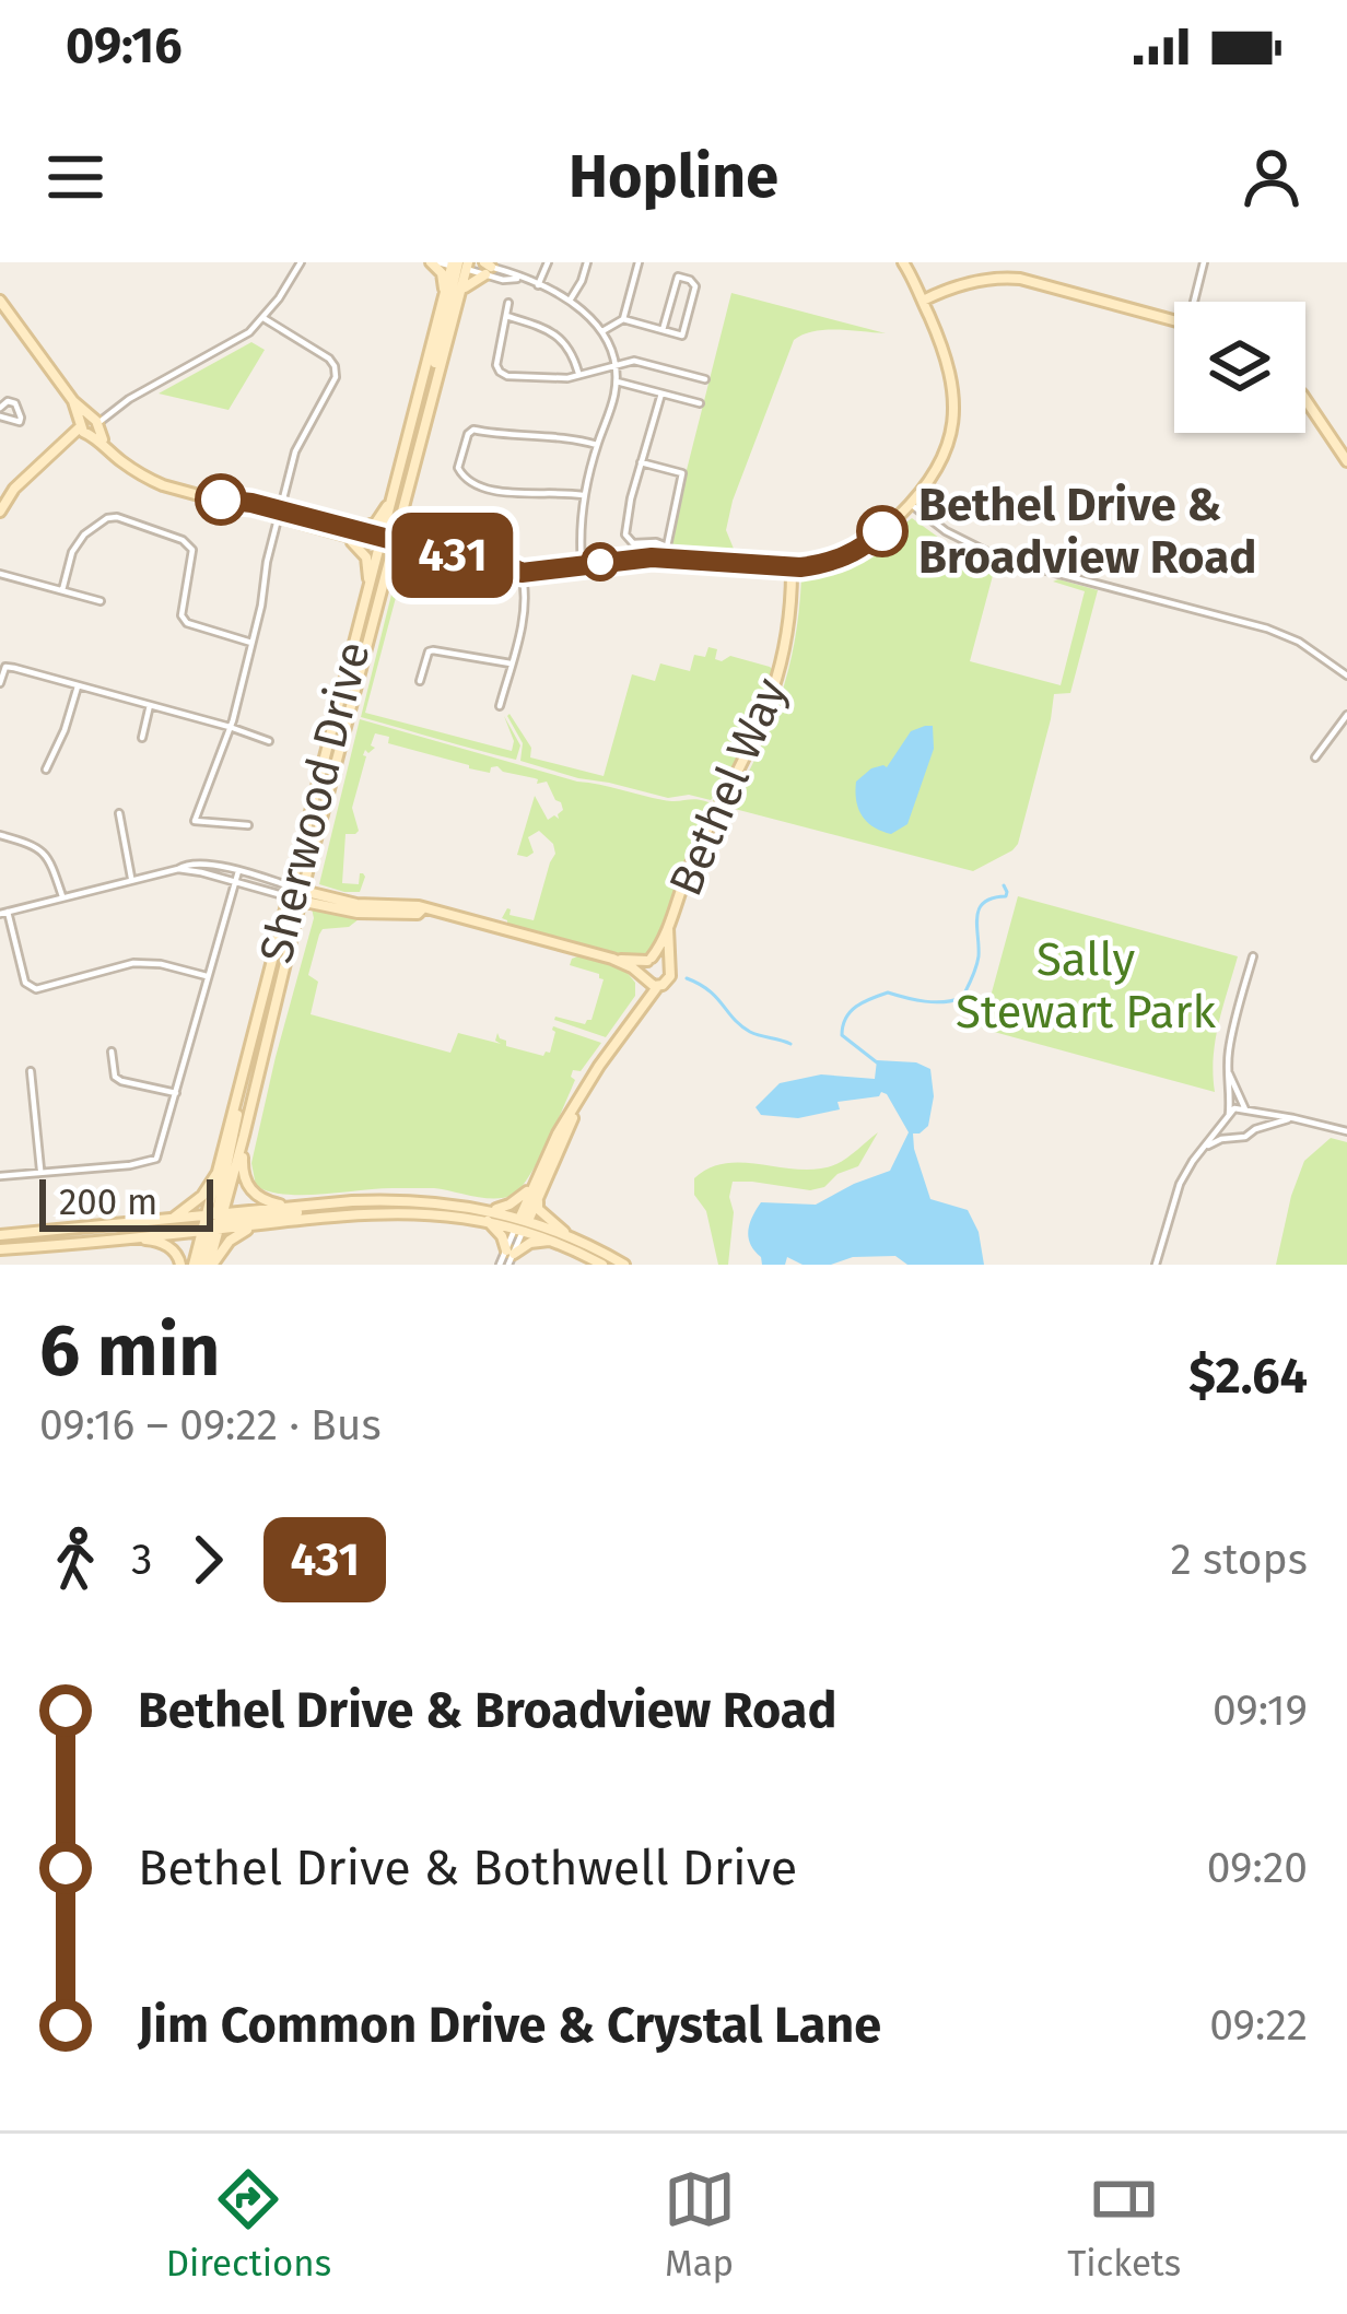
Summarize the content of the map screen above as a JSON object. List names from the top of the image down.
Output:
{
  "streets": {
    "main road": ["Bethel Way", "Sherwood Drive"]
  },
  "parks": ["Sally Stewart Park"],
  "places": ["Bethel Drive & Broadview Road"],
  "lines": ["bus line 431"],
  "scale_bar": "200 m",
  "page": {
    "status": "09:16",
    "header": "Hopline",
    "on_map": "431",
    "scale": "200 m",
    "heading": ["6 min", "09:16 – 09:22 · Bus", "$2.64"],
    "legs": ["3", "431", "2 stops"],
    "list": [
      {
        "name": "Bethel Drive & Broadview Road",
        "value": "09:19"
      },
      {
        "name": "Bethel Drive & Bothwell Drive",
        "value": "09:20"
      },
      {
        "name": "Jim Common Drive & Crystal Lane",
        "value": "09:22"
      }
    ],
    "tabs": ["Directions", "Map", "Tickets"]
  }
}
